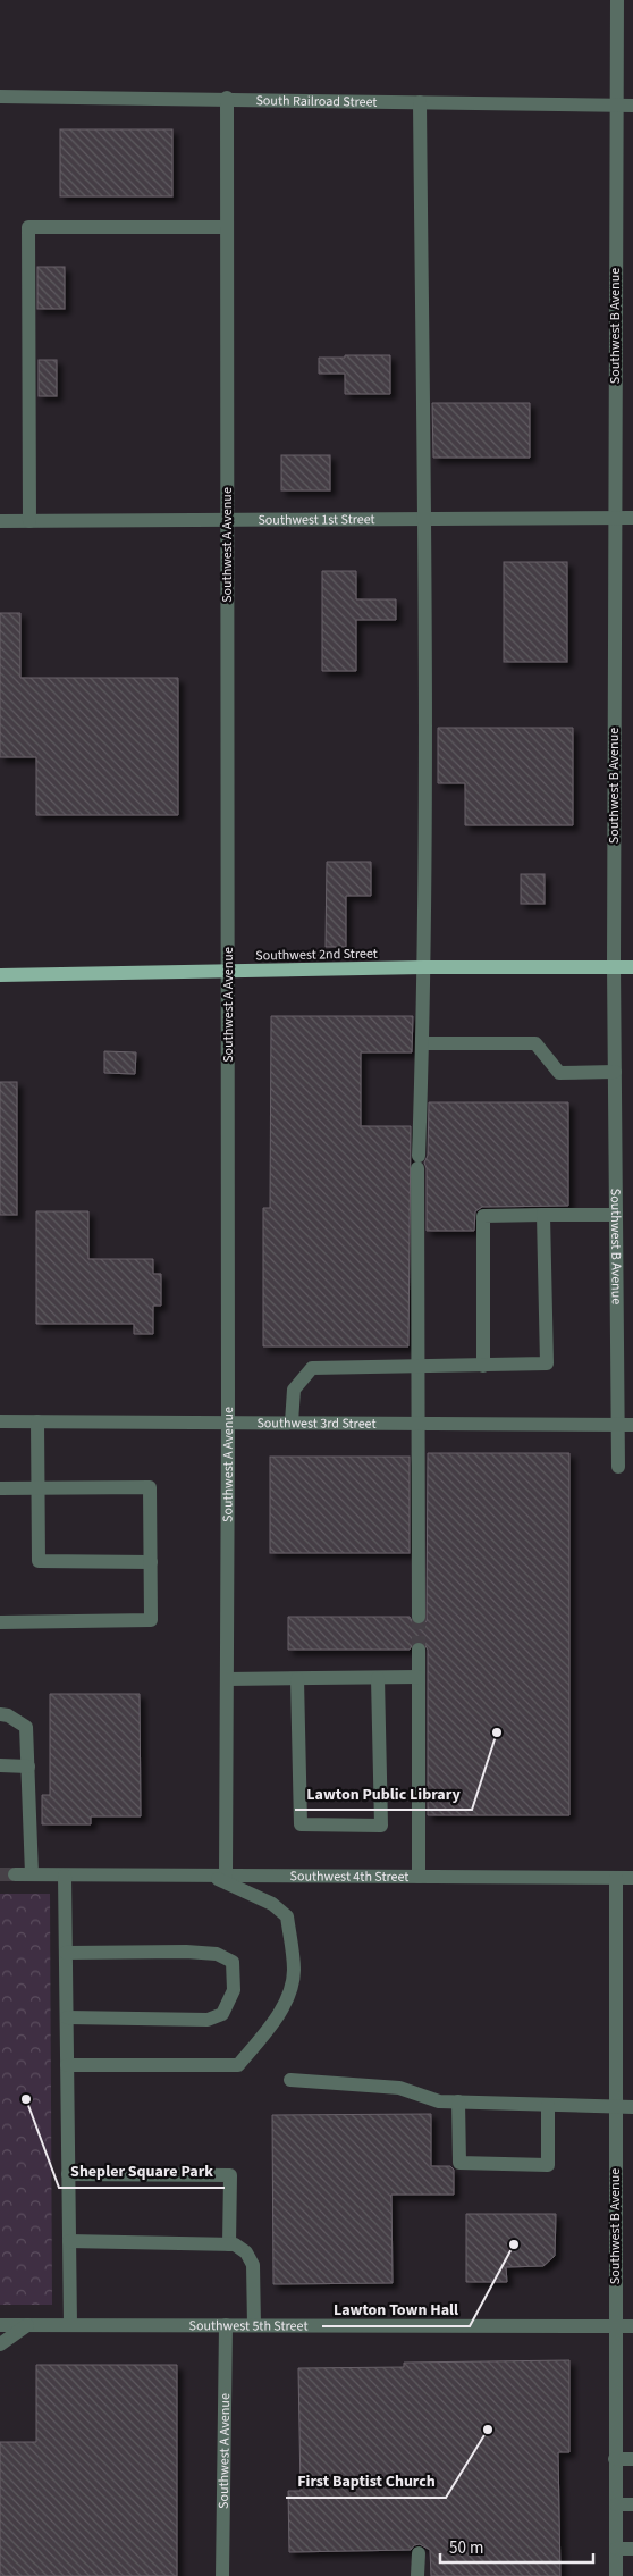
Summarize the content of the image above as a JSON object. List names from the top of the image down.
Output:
{
  "streets": {
    "main road": ["Southwest 2nd Street"],
    "street": [
      "South Railroad Street",
      "Southwest B Avenue",
      "Southwest 1st Street",
      "Southwest A Avenue",
      "Southwest 3rd Street",
      "Southwest 4th Street",
      "Southwest 5th Street"
    ]
  },
  "crossings": [
    ["South Railroad Street", "Southwest B Avenue"],
    ["South Railroad Street", "Southwest A Avenue"],
    ["Southwest B Avenue", "Southwest 1st Street"],
    ["Southwest B Avenue", "Southwest 2nd Street"],
    ["Southwest B Avenue", "Southwest 3rd Street"],
    ["Southwest B Avenue", "Southwest 4th Street"],
    ["Southwest B Avenue", "Southwest 5th Street"],
    ["Southwest 1st Street", "Southwest A Avenue"],
    ["Southwest A Avenue", "Southwest 2nd Street"],
    ["Southwest A Avenue", "Southwest 3rd Street"],
    ["Southwest A Avenue", "Southwest 4th Street"],
    ["Southwest A Avenue", "Southwest 5th Street"]
  ],
  "places": [
    "Lawton Public Library",
    "Shepler Square Park",
    "Lawton Town Hall",
    "First Baptist Church"
  ],
  "scale_bar": "50 m"
}
